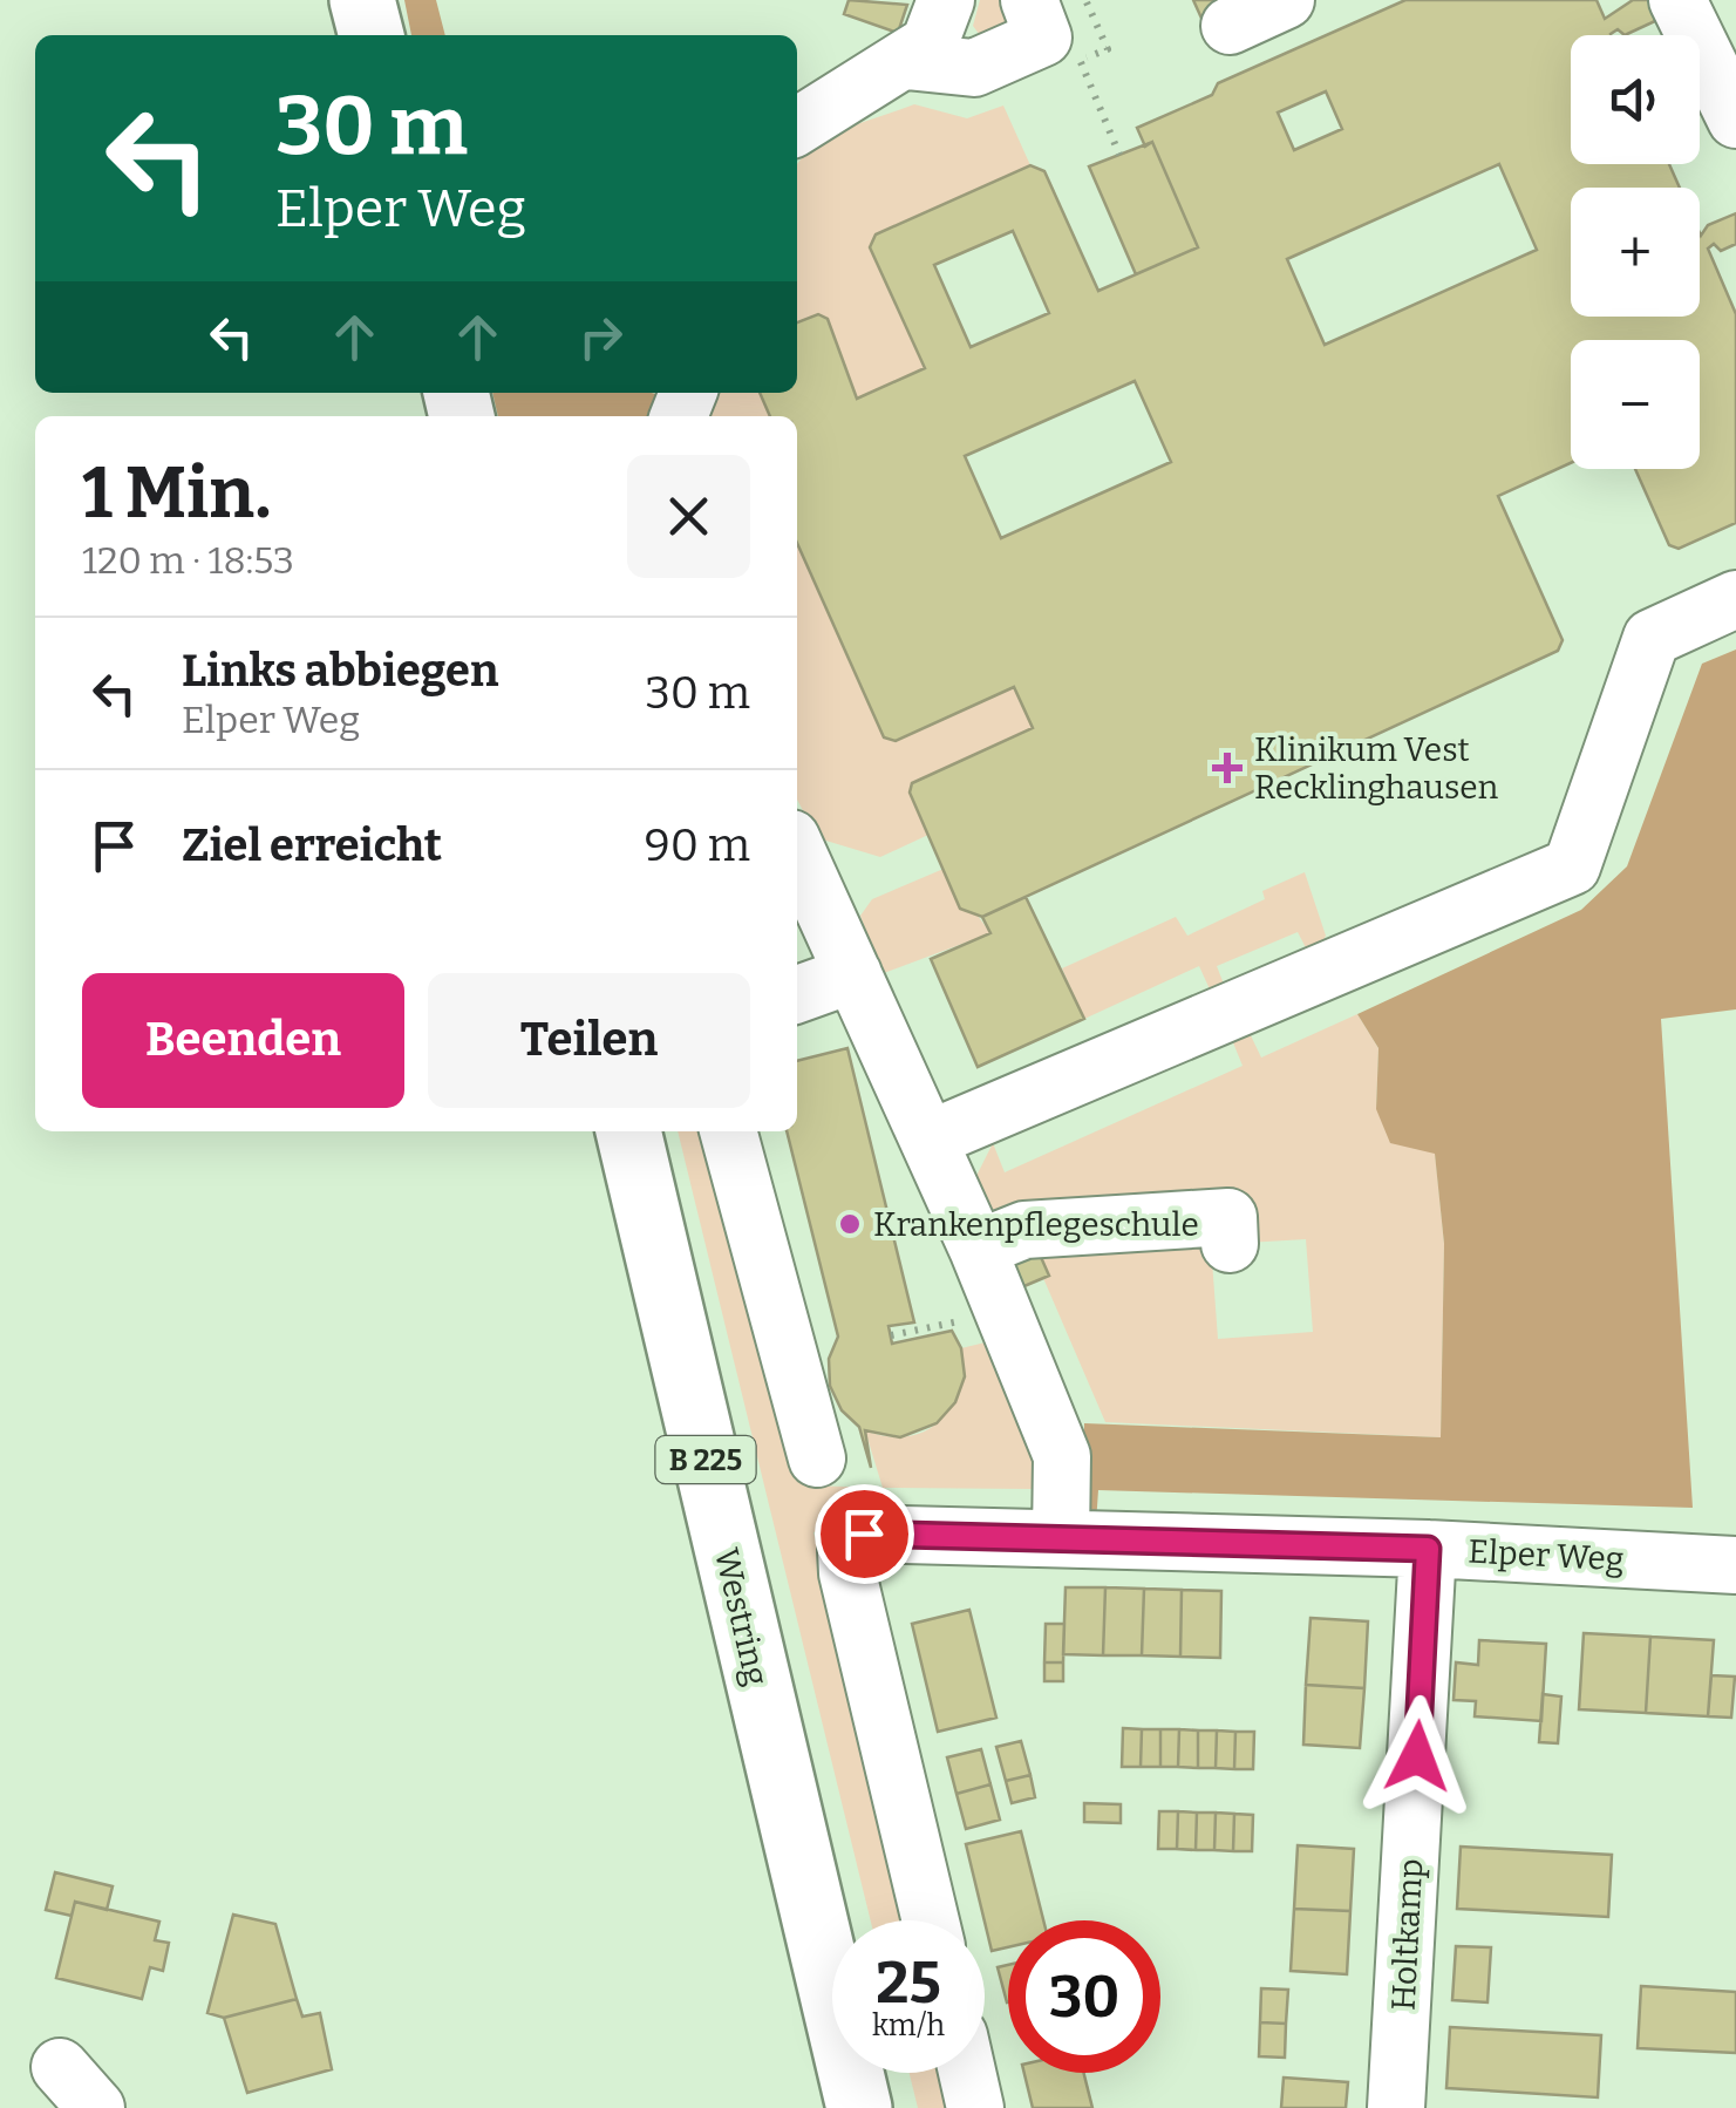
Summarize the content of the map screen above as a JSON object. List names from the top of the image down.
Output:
{
  "streets": {
    "main road": ["B 225", "Westring"],
    "street": ["Elper Weg", "Holtkamp"]
  },
  "crossings": [
    ["Elper Weg", "Holtkamp"]
  ],
  "places": {
    "health": ["Klinikum Vest Recklinghausen"],
    "other": ["Krankenpflegeschule"]
  },
  "page": {
    "map_buttons": ["+", "−"],
    "turn": ["30 m", "Elper Weg"],
    "heading": ["1 Min.", "120 m · 18:53"],
    "list": [
      {
        "name": "Links abbiegen",
        "note": "Elper Weg",
        "value": "30 m"
      },
      {
        "name": "Ziel erreicht",
        "value": "90 m"
      }
    ],
    "buttons": ["Beenden", "Teilen"],
    "speed": "25 km/h",
    "limit": "30"
  }
}
